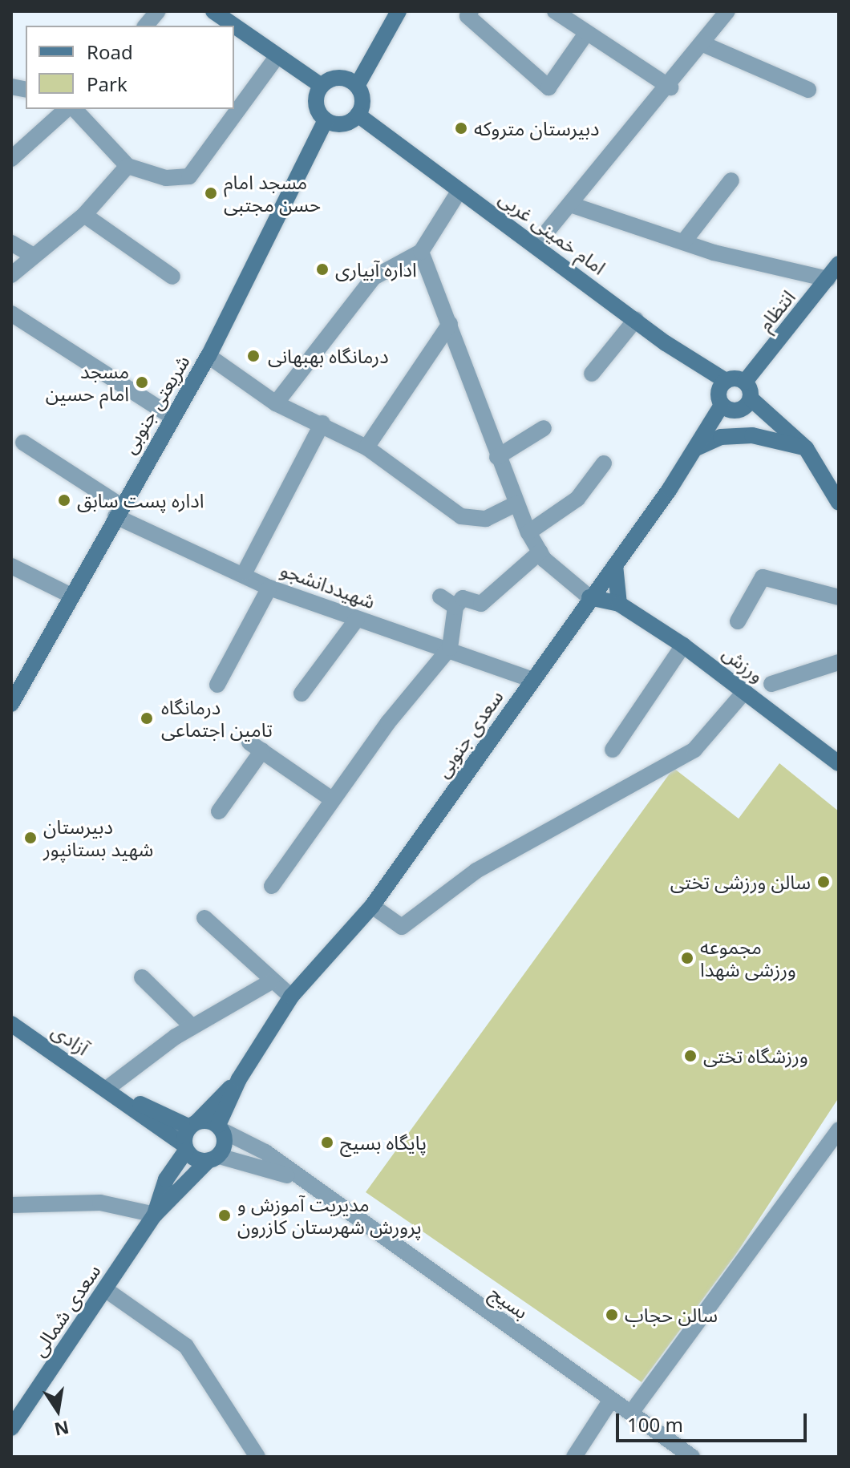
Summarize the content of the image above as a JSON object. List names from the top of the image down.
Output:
{
  "streets": {
    "main road": [
      "امام خمینی غربی",
      "انتظام",
      "شریعتی جنوبی",
      "ورزش",
      "سعدی جنوبی",
      "آزادی",
      "سعدی شمالی"
    ],
    "street": ["شهیددانشجو", "بسیج"]
  },
  "crossings": [
    ["امام خمینی غربی", "انتظام"],
    ["امام خمینی غربی", "شریعتی جنوبی"],
    ["امام خمینی غربی", "سعدی جنوبی"],
    ["انتظام", "سعدی جنوبی"],
    ["شریعتی جنوبی", "شهیددانشجو"],
    ["شهیددانشجو", "سعدی جنوبی"],
    ["ورزش", "سعدی جنوبی"],
    ["سعدی جنوبی", "آزادی"],
    ["سعدی جنوبی", "بسیج"],
    ["آزادی", "بسیج"]
  ],
  "places": [
    "دبیرستان متروکه",
    "مسجد امام حسن مجتبی",
    "اداره آبیاری",
    "درمانگاه بهبهانی",
    "مسجد امام حسین",
    "اداره پست سابق",
    "درمانگاه تامین اجتماعی",
    "دبیرستان شهید بستانپور",
    "سالن ورزشی تختی",
    "مجموعه ورزشی شهدا",
    "ورزشگاه تختی",
    "پایگاه بسیج",
    "مدیریت آموزش و پرورش شهرستان کازرون",
    "سالن حجاب"
  ],
  "legend": ["Road", "Park"],
  "scale_bar": "100 m",
  "north": "bottom"
}
